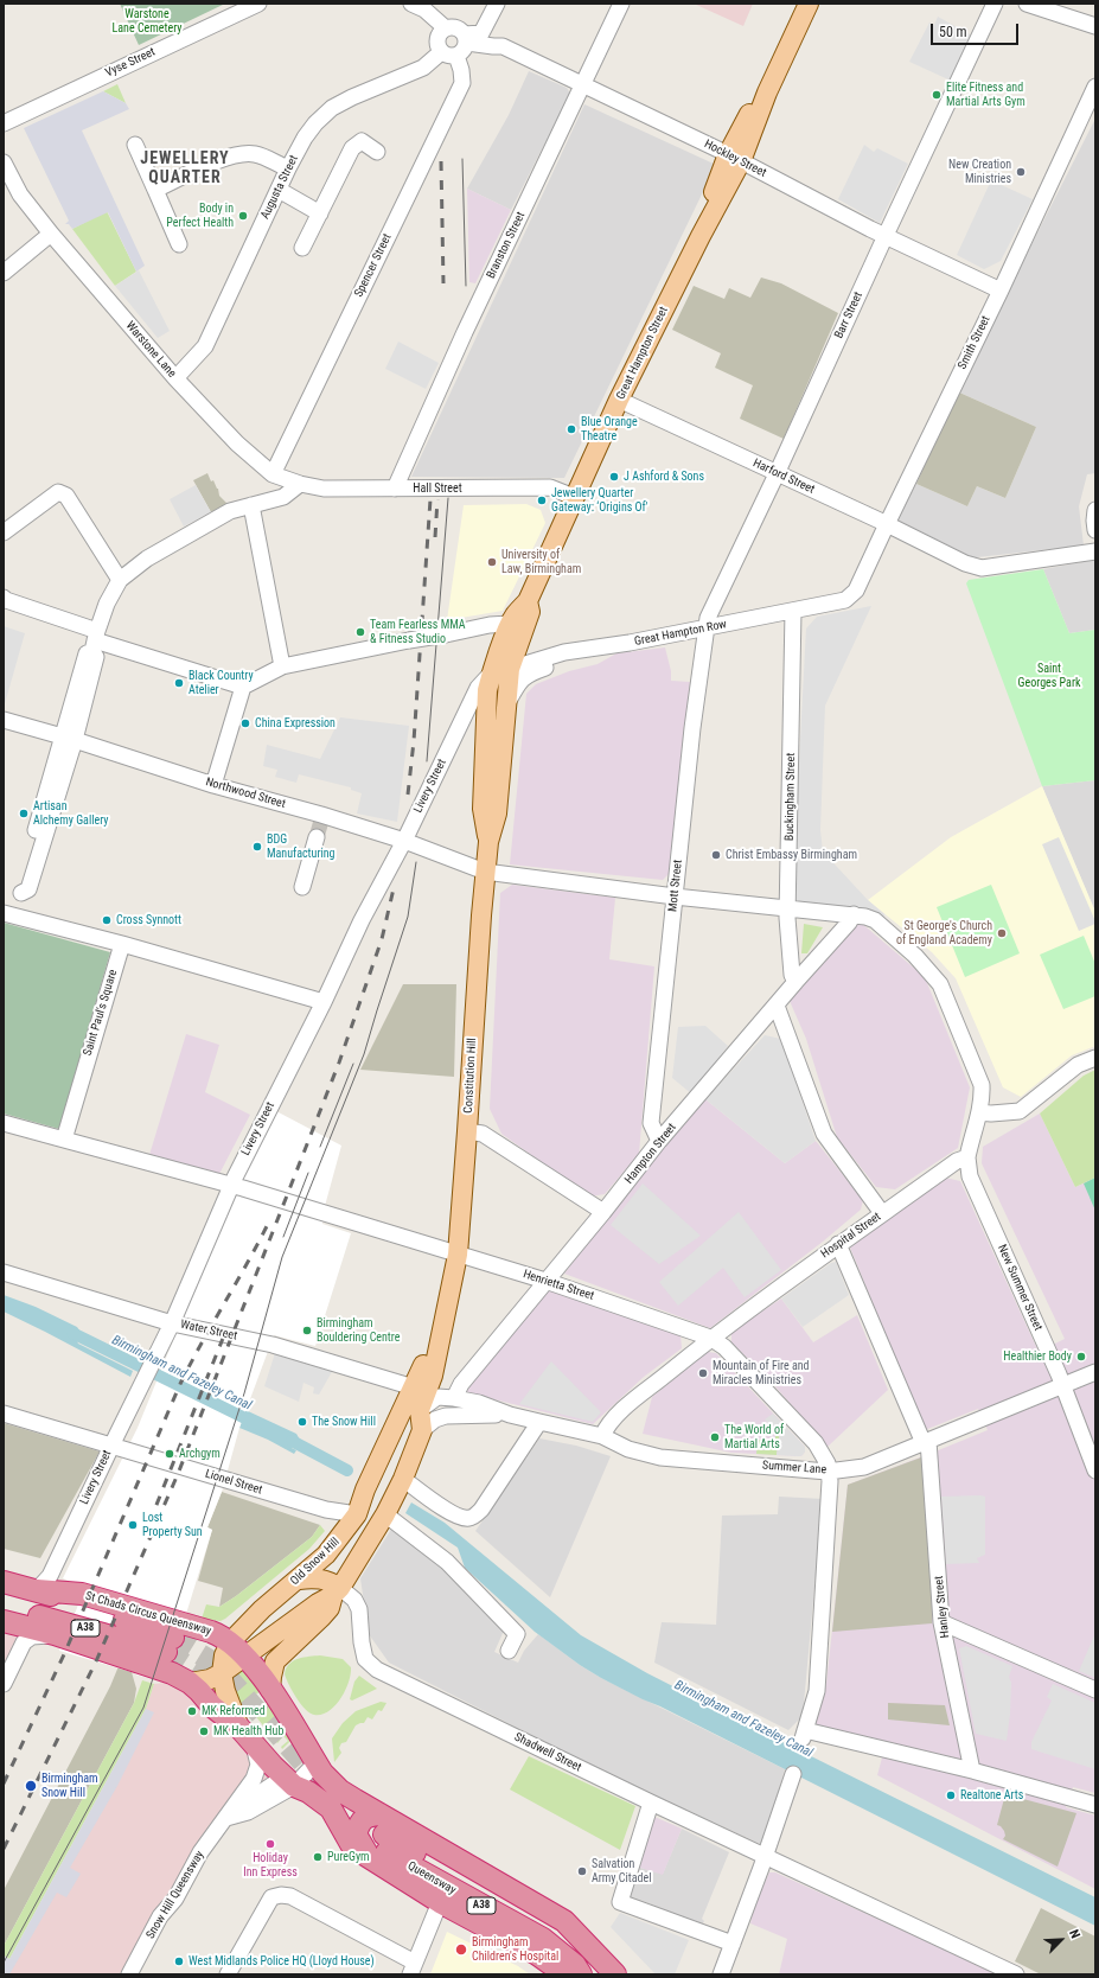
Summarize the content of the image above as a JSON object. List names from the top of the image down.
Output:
{
  "streets": {
    "highway": ["St Chads Circus Queensway", "A38", "Queensway"],
    "main road": ["Great Hampton Street", "Constitution Hill", "Old Snow Hill"],
    "street": [
      "Vyse Street",
      "Hockley Street",
      "Augusta Street",
      "Branston Street",
      "Spencer Street",
      "Barr Street",
      "Smith Street",
      "Warstone Lane",
      "Harford Street",
      "Hall Street",
      "Great Hampton Row",
      "Livery Street",
      "Northwood Street",
      "Buckingham Street",
      "Mott Street",
      "Saint Paul's Square",
      "Hampton Street",
      "Hospital Street",
      "Henrietta Street",
      "New Summer Street",
      "Water Street",
      "Summer Lane",
      "Lionel Street",
      "Hanley Street",
      "Shadwell Street",
      "Snow Hill Queensway"
    ]
  },
  "crossings": [
    ["Hockley Street", "Augusta Street"],
    ["Hockley Street", "Branston Street"],
    ["Hockley Street", "Spencer Street"],
    ["Hockley Street", "Barr Street"],
    ["Hockley Street", "Smith Street"],
    ["Hockley Street", "Great Hampton Street"],
    ["Augusta Street", "Spencer Street"],
    ["Augusta Street", "Warstone Lane"],
    ["Branston Street", "Hall Street"],
    ["Spencer Street", "Warstone Lane"],
    ["Barr Street", "Harford Street"],
    ["Barr Street", "Great Hampton Row"],
    ["Barr Street", "Mott Street"],
    ["Smith Street", "Harford Street"],
    ["Smith Street", "Great Hampton Row"],
    ["Warstone Lane", "Hall Street"],
    ["Great Hampton Street", "Harford Street"],
    ["Great Hampton Street", "Hall Street"],
    ["Great Hampton Street", "Great Hampton Row"],
    ["Great Hampton Street", "Livery Street"],
    ["Great Hampton Street", "Constitution Hill"],
    ["Great Hampton Row", "Buckingham Street"],
    ["Great Hampton Row", "Mott Street"],
    ["Great Hampton Row", "Constitution Hill"],
    ["Livery Street", "Northwood Street"],
    ["Livery Street", "Constitution Hill"],
    ["Livery Street", "Henrietta Street"],
    ["Livery Street", "Water Street"],
    ["Livery Street", "Lionel Street"],
    ["Livery Street", "St Chads Circus Queensway"],
    ["Livery Street", "A38"],
    ["Northwood Street", "Buckingham Street"],
    ["Northwood Street", "Mott Street"],
    ["Northwood Street", "Constitution Hill"],
    ["Northwood Street", "Hampton Street"],
    ["Buckingham Street", "Hampton Street"],
    ["Mott Street", "Hampton Street"],
    ["Saint Paul's Square", "Henrietta Street"],
    ["Constitution Hill", "Henrietta Street"],
    ["Constitution Hill", "Water Street"],
    ["Constitution Hill", "Summer Lane"],
    ["Constitution Hill", "Old Snow Hill"],
    ["Hampton Street", "Henrietta Street"],
    ["Hampton Street", "Summer Lane"],
    ["Hospital Street", "Henrietta Street"],
    ["Hospital Street", "New Summer Street"],
    ["Hospital Street", "Summer Lane"],
    ["Hospital Street", "Hanley Street"],
    ["Henrietta Street", "Summer Lane"],
    ["Henrietta Street", "Hanley Street"],
    ["New Summer Street", "Summer Lane"],
    ["Water Street", "Old Snow Hill"],
    ["Summer Lane", "Hanley Street"],
    ["Lionel Street", "Old Snow Hill"],
    ["Old Snow Hill", "St Chads Circus Queensway"],
    ["St Chads Circus Queensway", "A38"],
    ["St Chads Circus Queensway", "Queensway"]
  ],
  "districts": ["JEWELLERY QUARTER"],
  "water": ["Birmingham and Fazeley Canal"],
  "parks": ["Warstone Lane Cemetery", "Saint Georges Park"],
  "places": [
    "Elite Fitness and Martial Arts Gym",
    "New Creation Ministries",
    "Body in Perfect Health",
    "Blue Orange Theatre",
    "J Ashford & Sons",
    "Jewellery Quarter Gateway: ‘Origins Of'",
    "University of Law, Birmingham",
    "Team Fearless MMA & Fitness Studio",
    "Black Country Atelier",
    "China Expression",
    "Artisan Alchemy Gallery",
    "BDG Manufacturing",
    "Christ Embassy Birmingham",
    "Cross Synnott",
    "St George's Church of England Academy",
    "Birmingham Bouldering Centre",
    "Healthier Body",
    "Mountain of Fire and Miracles Ministries",
    "The Snow Hill",
    "The World of Martial Arts",
    "Archgym",
    "Lost Property Sun",
    "MK Reformed",
    "MK Health Hub",
    "Birmingham Snow Hill",
    "Realtone Arts",
    "Holiday Inn Express",
    "PureGym",
    "Salvation Army Citadel",
    "Birmingham Children's Hospital",
    "West Midlands Police HQ (Lloyd House)"
  ],
  "scale_bar": "50 m",
  "north": "top right"
}
